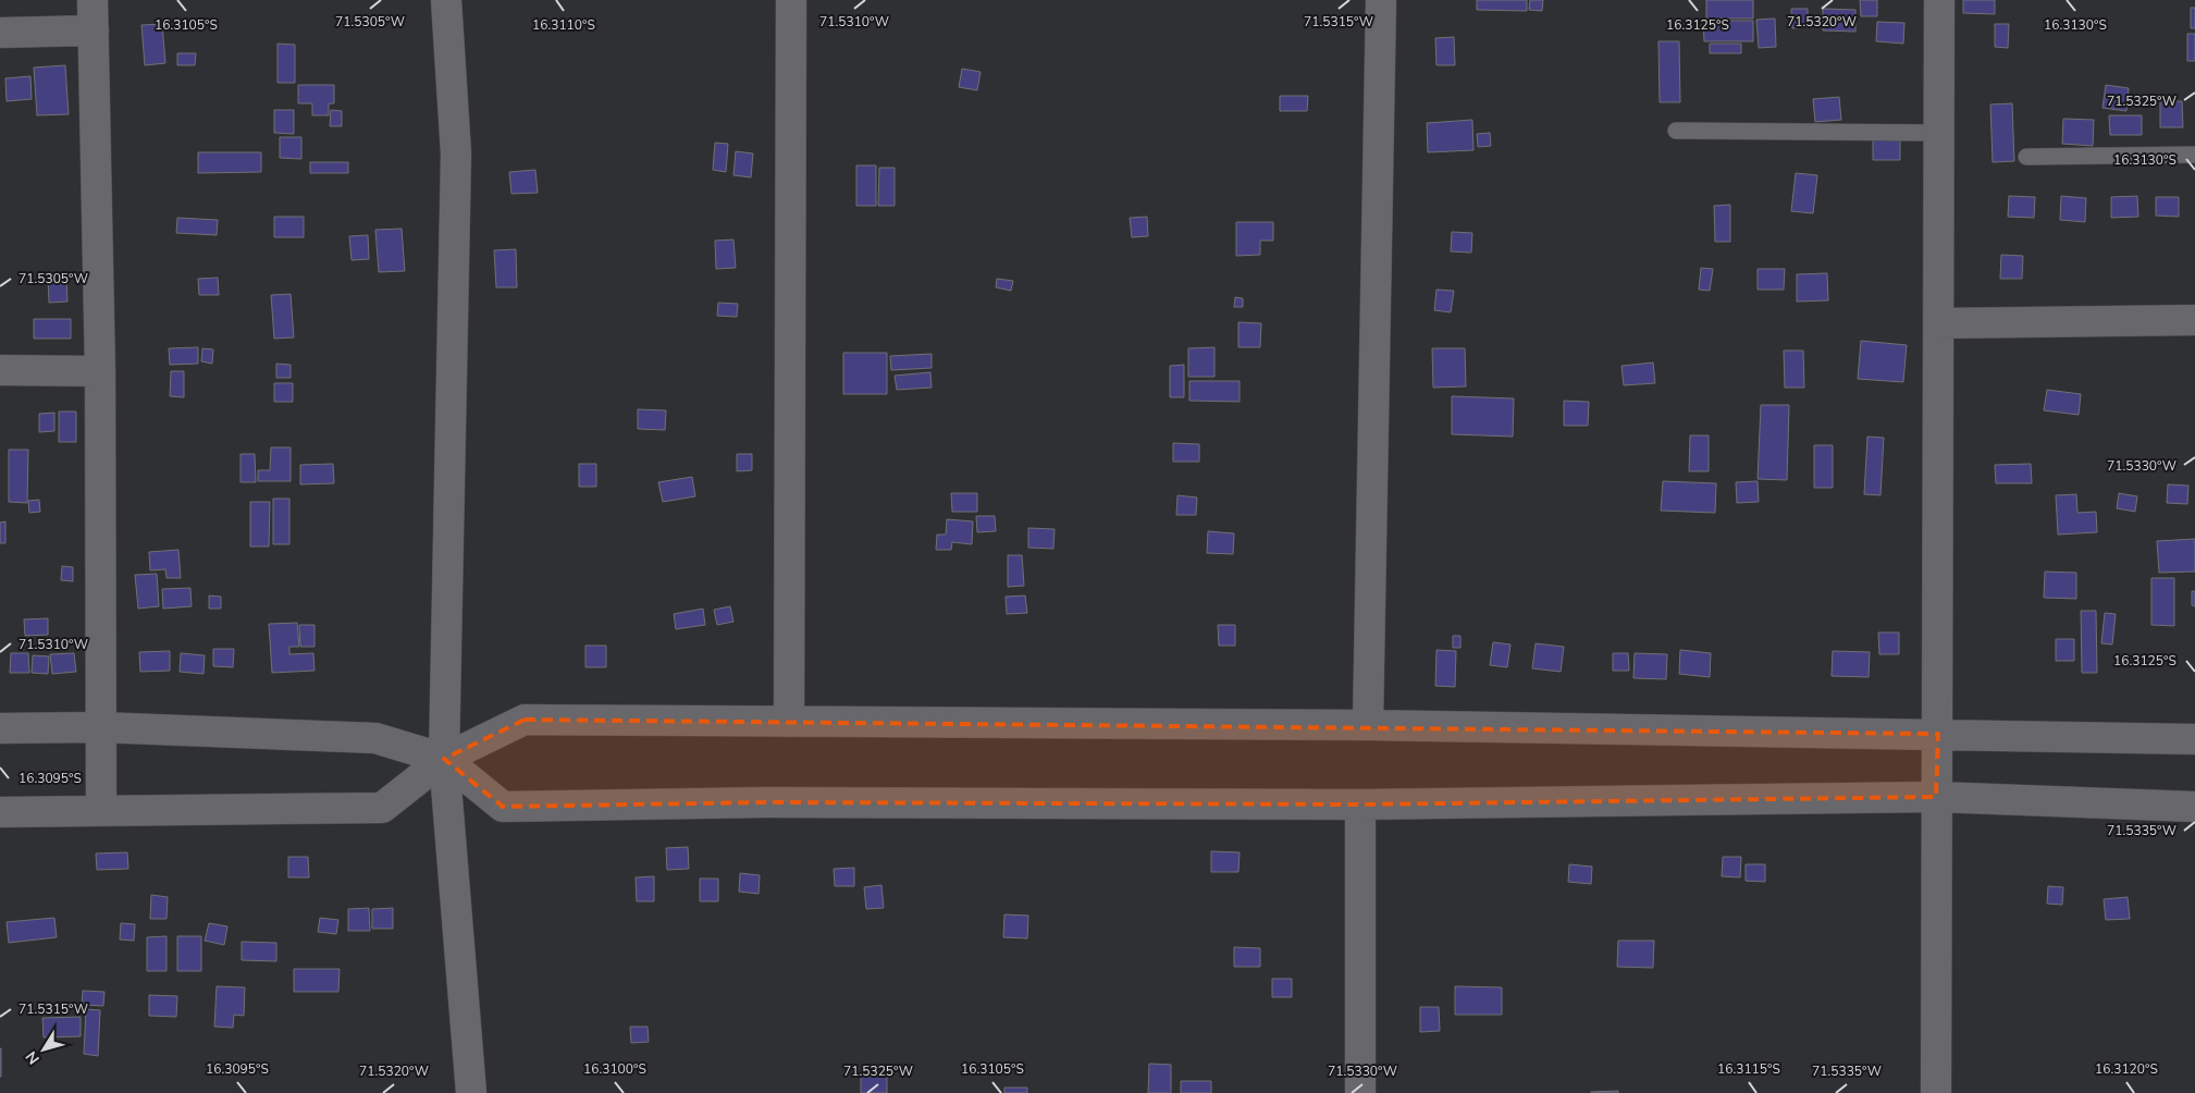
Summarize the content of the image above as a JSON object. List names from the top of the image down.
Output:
{
  "north": "bottom left",
  "coordinates": [
    "71.5305°W",
    "71.5310°W",
    "71.5315°W",
    "71.5320°W",
    "16.3105°S",
    "16.3110°S",
    "16.3125°S",
    "16.3130°S",
    "71.5325°W",
    "71.5330°W",
    "16.3095°S",
    "71.5335°W",
    "16.3100°S",
    "16.3115°S",
    "16.3120°S"
  ]
}
